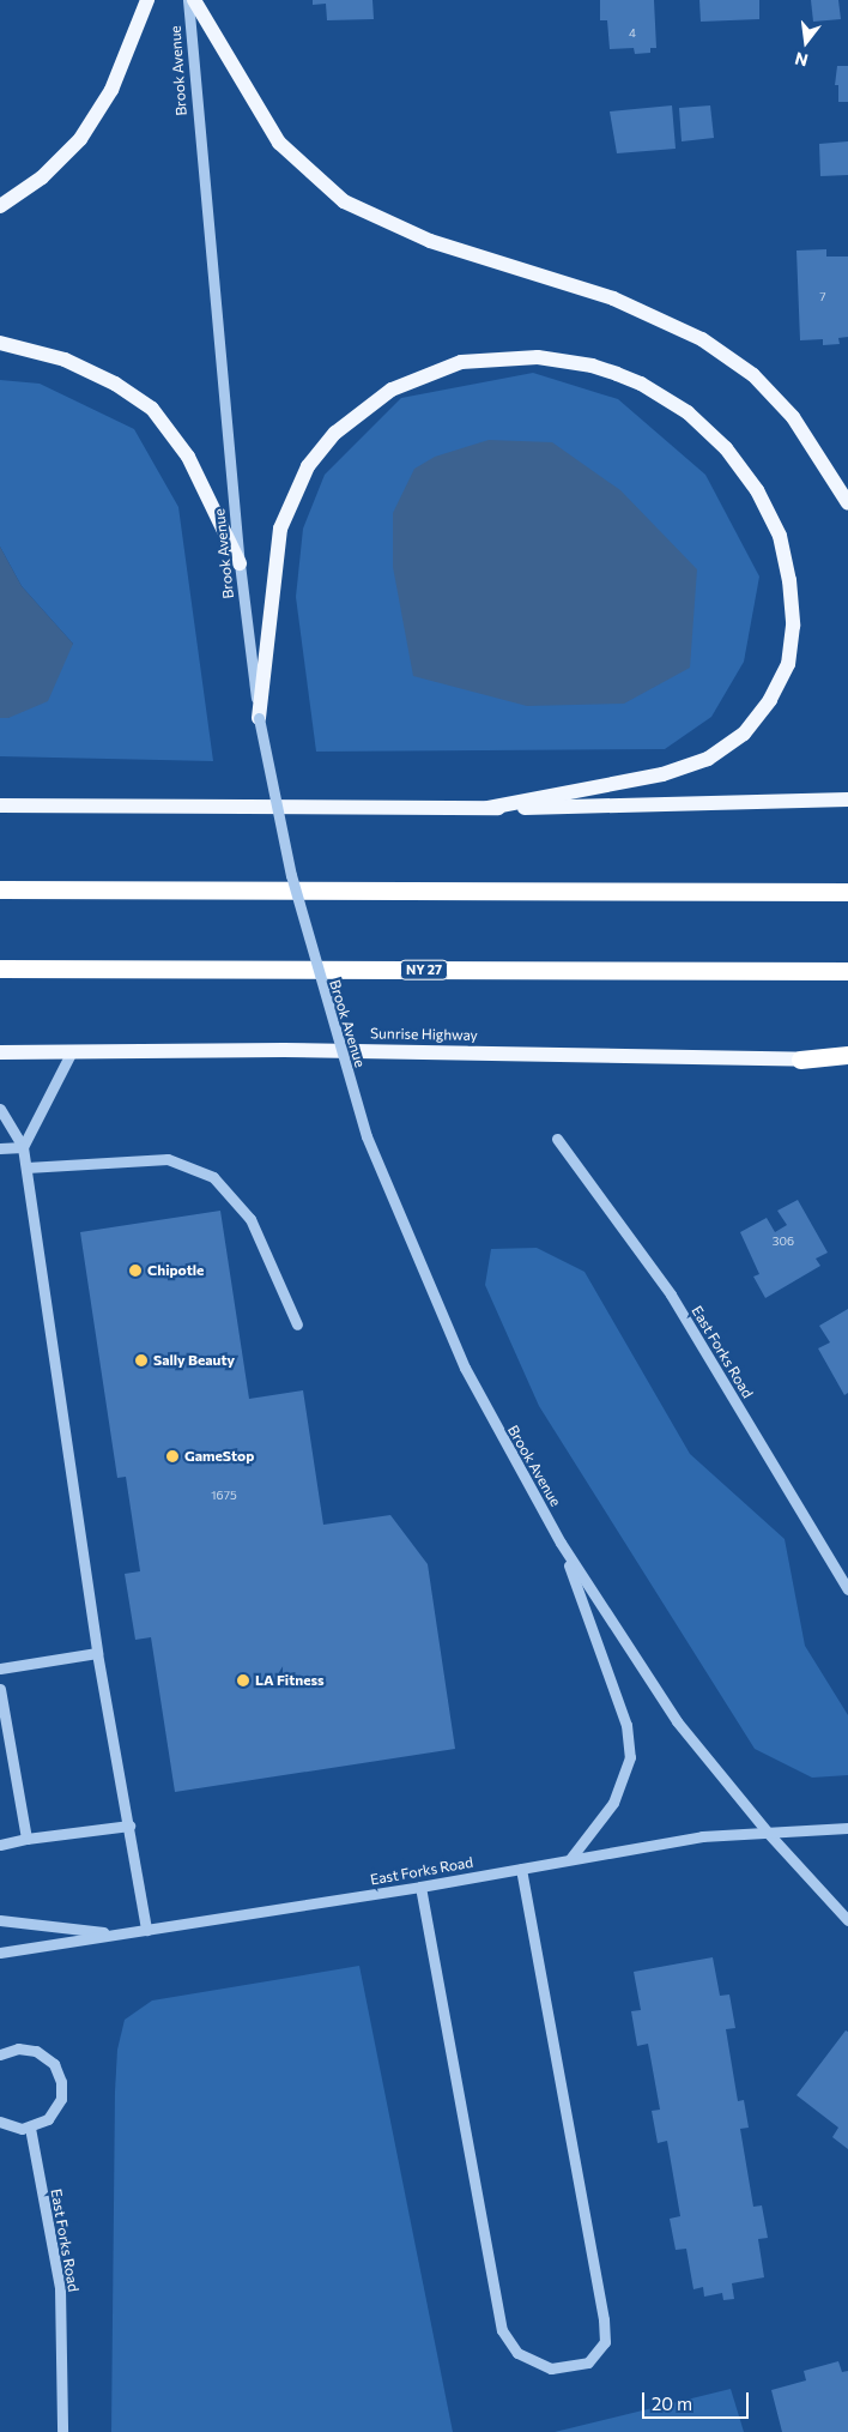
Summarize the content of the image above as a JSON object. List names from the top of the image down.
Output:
{
  "streets": {
    "highway": ["NY 27"],
    "main road": ["Sunrise Highway"],
    "street": ["Brook Avenue", "East Forks Road"]
  },
  "crossings": [
    ["Brook Avenue", "East Forks Road"]
  ],
  "places": [
    "Chipotle",
    "Sally Beauty",
    "GameStop",
    "LA Fitness"
  ],
  "house_numbers": [
    "4",
    "7",
    "306",
    "1675"
  ],
  "scale_bar": "20 m",
  "north": "bottom"
}
